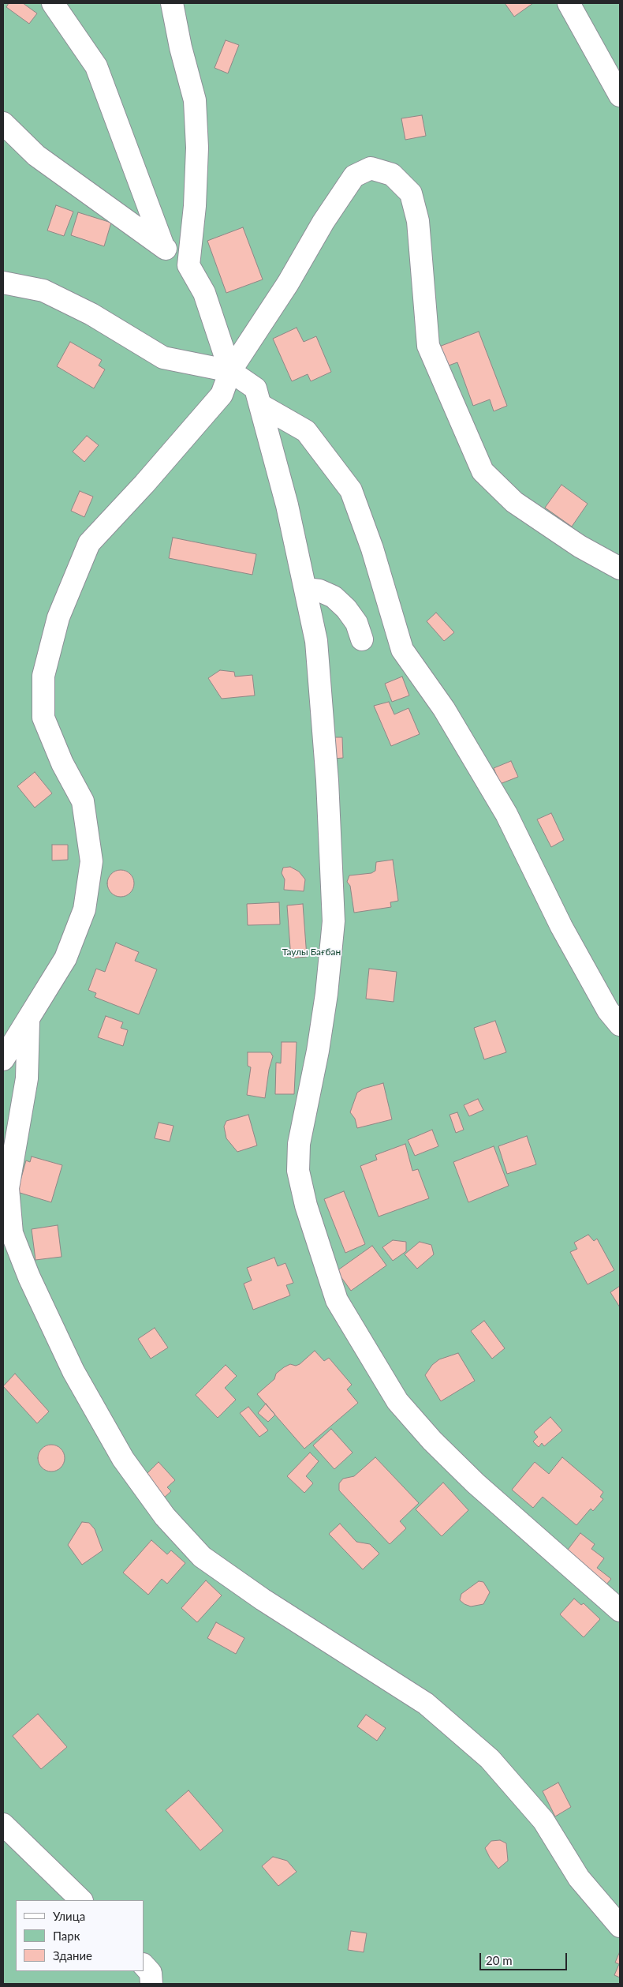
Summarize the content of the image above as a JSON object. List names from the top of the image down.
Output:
{
  "parks": ["Таулы Бағбан"],
  "legend": ["Улица", "Парк", "Здание"],
  "scale_bar": "20 m"
}
